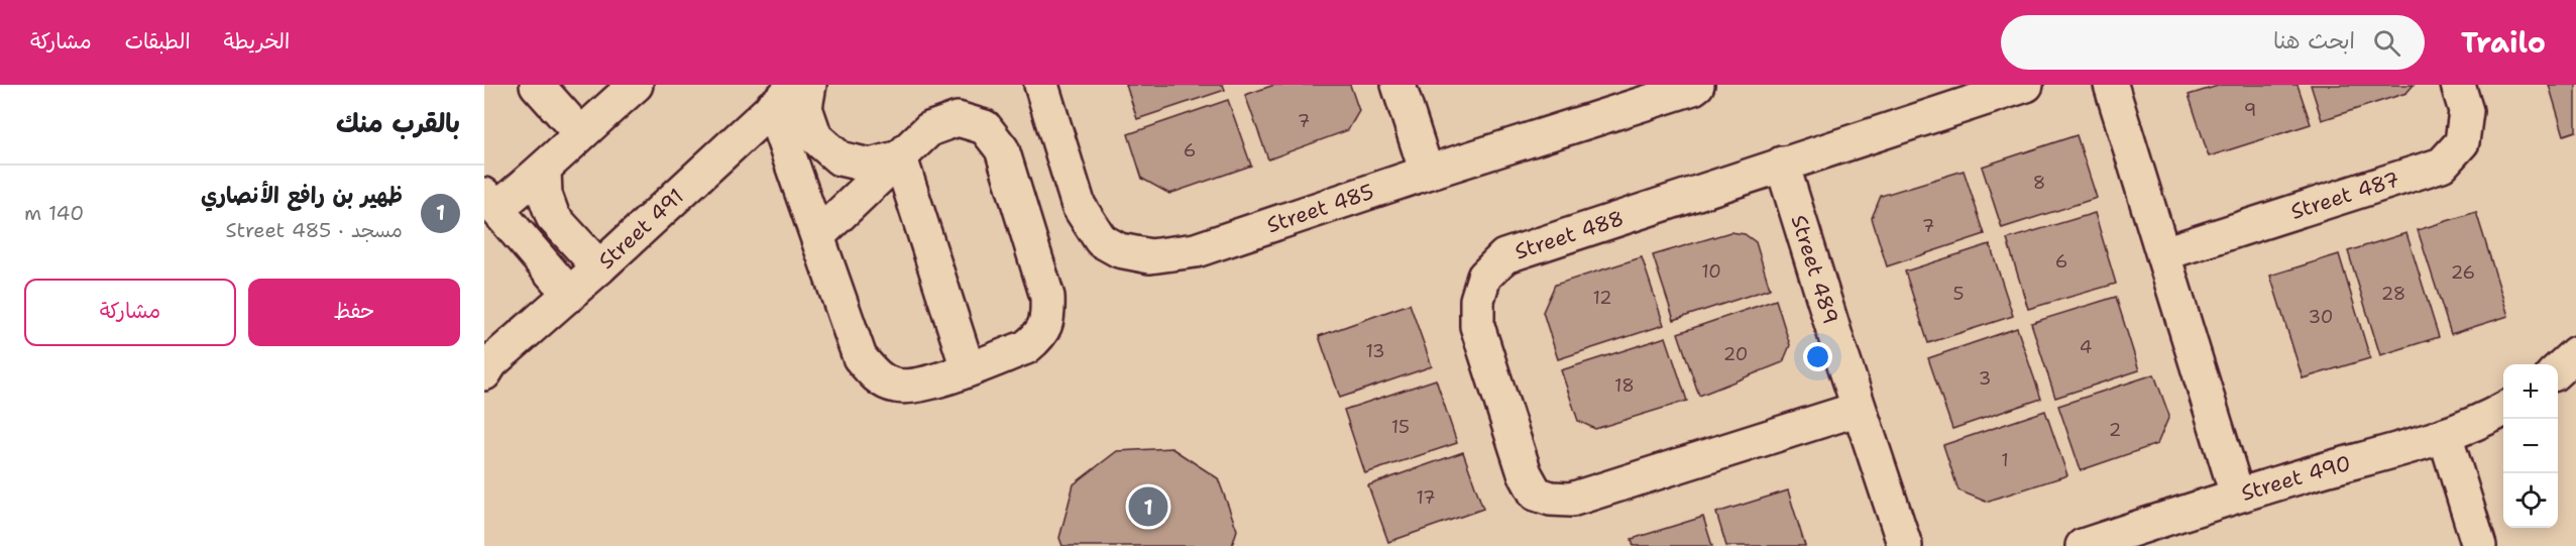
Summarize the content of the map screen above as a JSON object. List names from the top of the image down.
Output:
{
  "streets": {
    "street": [
      "Street 487",
      "Street 485",
      "Street 491",
      "Street 488",
      "Street 489",
      "Street 490"
    ]
  },
  "crossings": [
    ["Street 488", "Street 489"]
  ],
  "house_numbers": [
    "9",
    "7",
    "6",
    "8",
    "7",
    "6",
    "10",
    "26",
    "5",
    "28",
    "12",
    "30",
    "4",
    "13",
    "20",
    "3",
    "18",
    "15",
    "2",
    "1",
    "17"
  ],
  "page": {
    "header": "Trailo",
    "search": "ابحث هنا",
    "nav": ["الخريطة", "الطبقات", "مشاركة"],
    "heading": "بالقرب منك",
    "list": [
      {
        "mark": "1",
        "name": "ظهير بن رافع الأنصاري",
        "note": "مسجد · Street 485",
        "value": "140 m"
      }
    ],
    "buttons": ["حفظ", "مشاركة"],
    "map_buttons": ["+", "−"],
    "pins": "1"
  }
}
